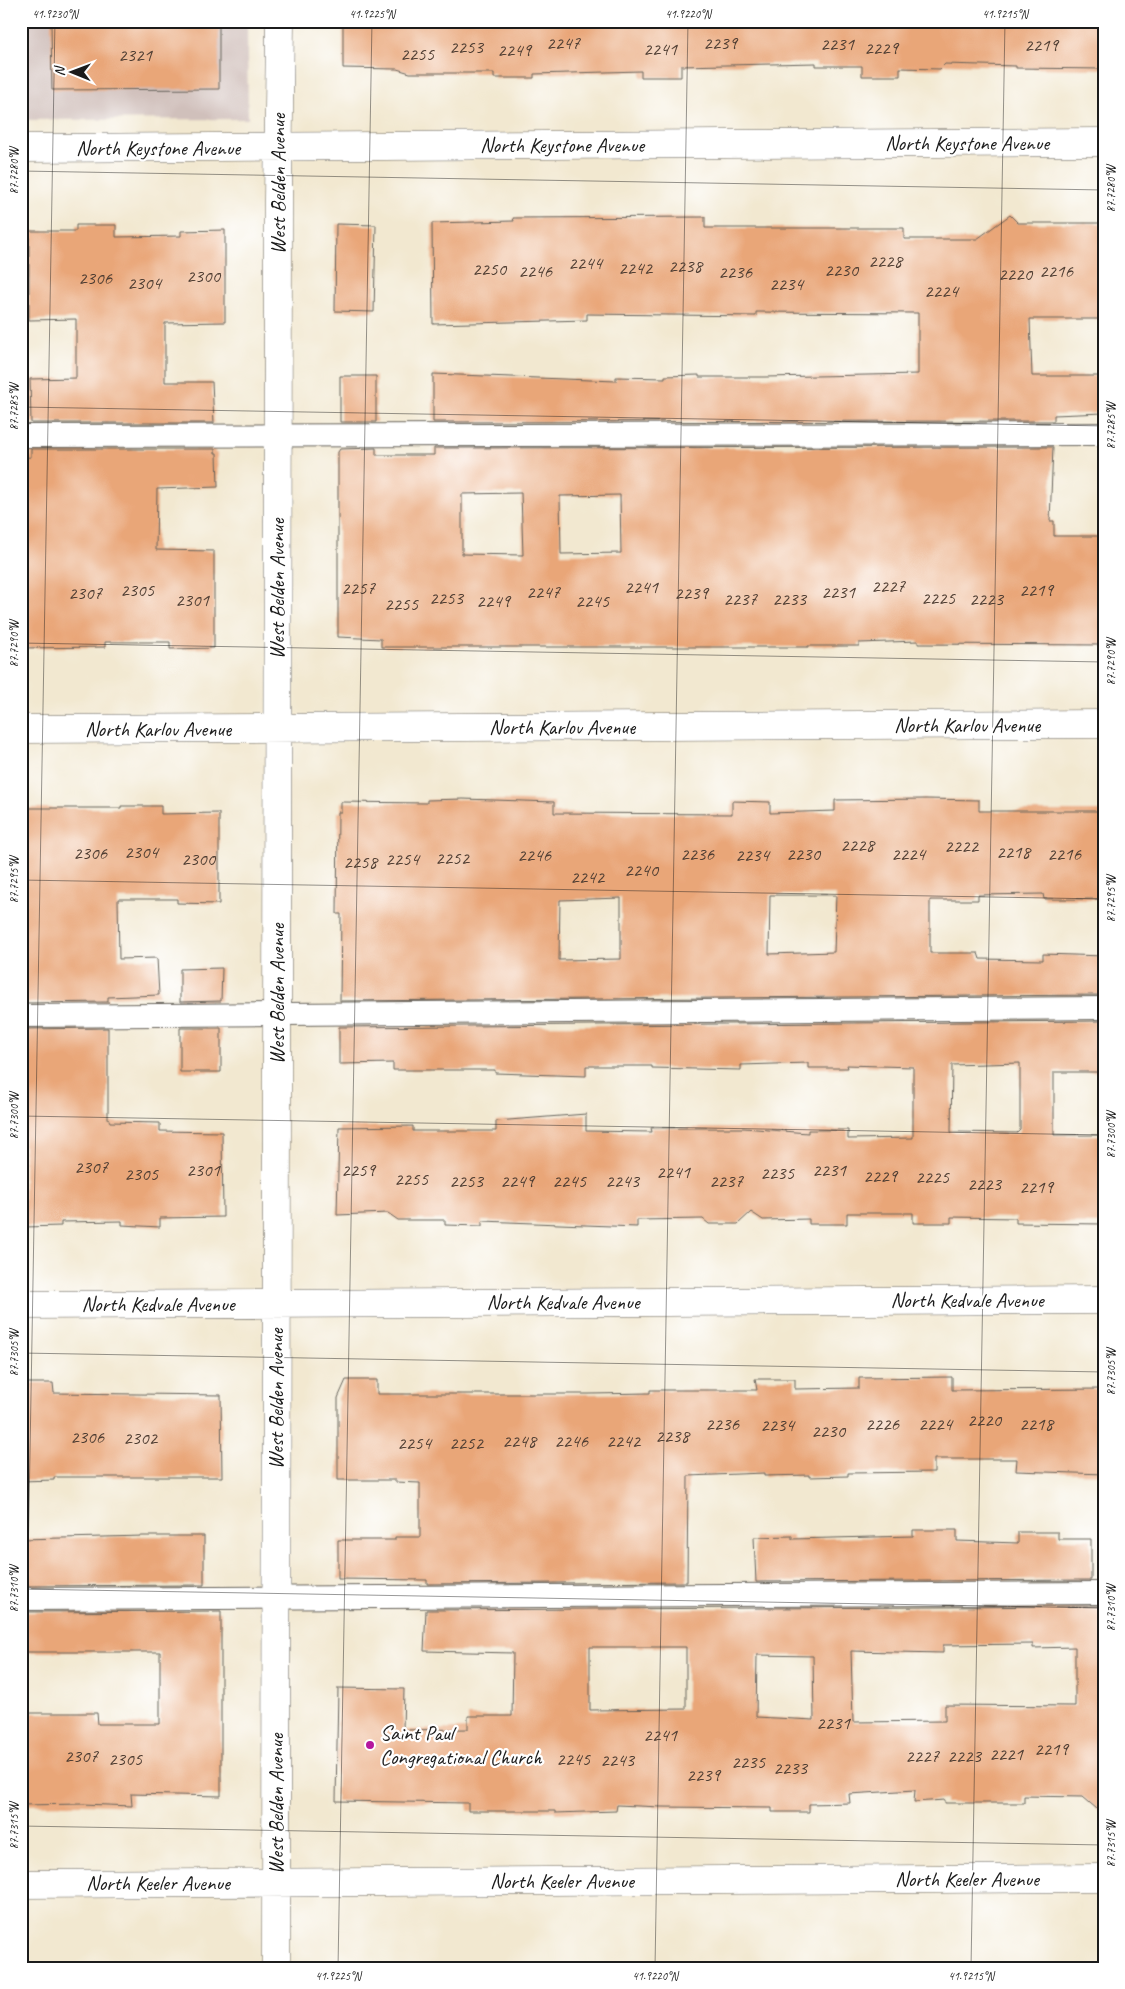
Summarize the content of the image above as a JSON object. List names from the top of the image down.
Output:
{
  "streets": {
    "street": [
      "North Keystone Avenue",
      "West Belden Avenue",
      "North Karlov Avenue",
      "North Kedvale Avenue",
      "North Keeler Avenue"
    ]
  },
  "crossings": [
    ["North Keystone Avenue", "West Belden Avenue"],
    ["West Belden Avenue", "North Karlov Avenue"],
    ["West Belden Avenue", "North Kedvale Avenue"],
    ["West Belden Avenue", "North Keeler Avenue"]
  ],
  "places": ["Saint Paul Congregational Church"],
  "house_numbers": [
    "2247",
    "2239",
    "2231",
    "2219",
    "2253",
    "2229",
    "2241",
    "2249",
    "2255",
    "2321",
    "2228",
    "2244",
    "2238",
    "2242",
    "2250",
    "2230",
    "2246",
    "2216",
    "2236",
    "2220",
    "2300",
    "2306",
    "2304",
    "2234",
    "2224",
    "2227",
    "2241",
    "2257",
    "2305",
    "2219",
    "2247",
    "2231",
    "2307",
    "2239",
    "2253",
    "2225",
    "2237",
    "2233",
    "2223",
    "2301",
    "2249",
    "2245",
    "2255",
    "2228",
    "2222",
    "2304",
    "2218",
    "2306",
    "2236",
    "2230",
    "2224",
    "2216",
    "2246",
    "2234",
    "2252",
    "2300",
    "2254",
    "2258",
    "2240",
    "2242",
    "2307",
    "2301",
    "2259",
    "2231",
    "2241",
    "2235",
    "2305",
    "2229",
    "2225",
    "2255",
    "2253",
    "2249",
    "2245",
    "2243",
    "2237",
    "2223",
    "2219",
    "2220",
    "2236",
    "2226",
    "2224",
    "2218",
    "2234",
    "2230",
    "2238",
    "2306",
    "2302",
    "2248",
    "2246",
    "2242",
    "2254",
    "2252",
    "2231",
    "2241",
    "2219",
    "2221",
    "2307",
    "2227",
    "2223",
    "2305",
    "2245",
    "2243",
    "2235",
    "2233",
    "2239"
  ],
  "north": "left",
  "coordinates": [
    "41.9230°N",
    "41.9225°N",
    "41.9220°N",
    "41.9215°N",
    "87.7280°W",
    "87.7285°W",
    "87.7290°W",
    "87.7295°W",
    "87.7300°W",
    "87.7305°W",
    "87.7310°W",
    "87.7315°W"
  ]
}
